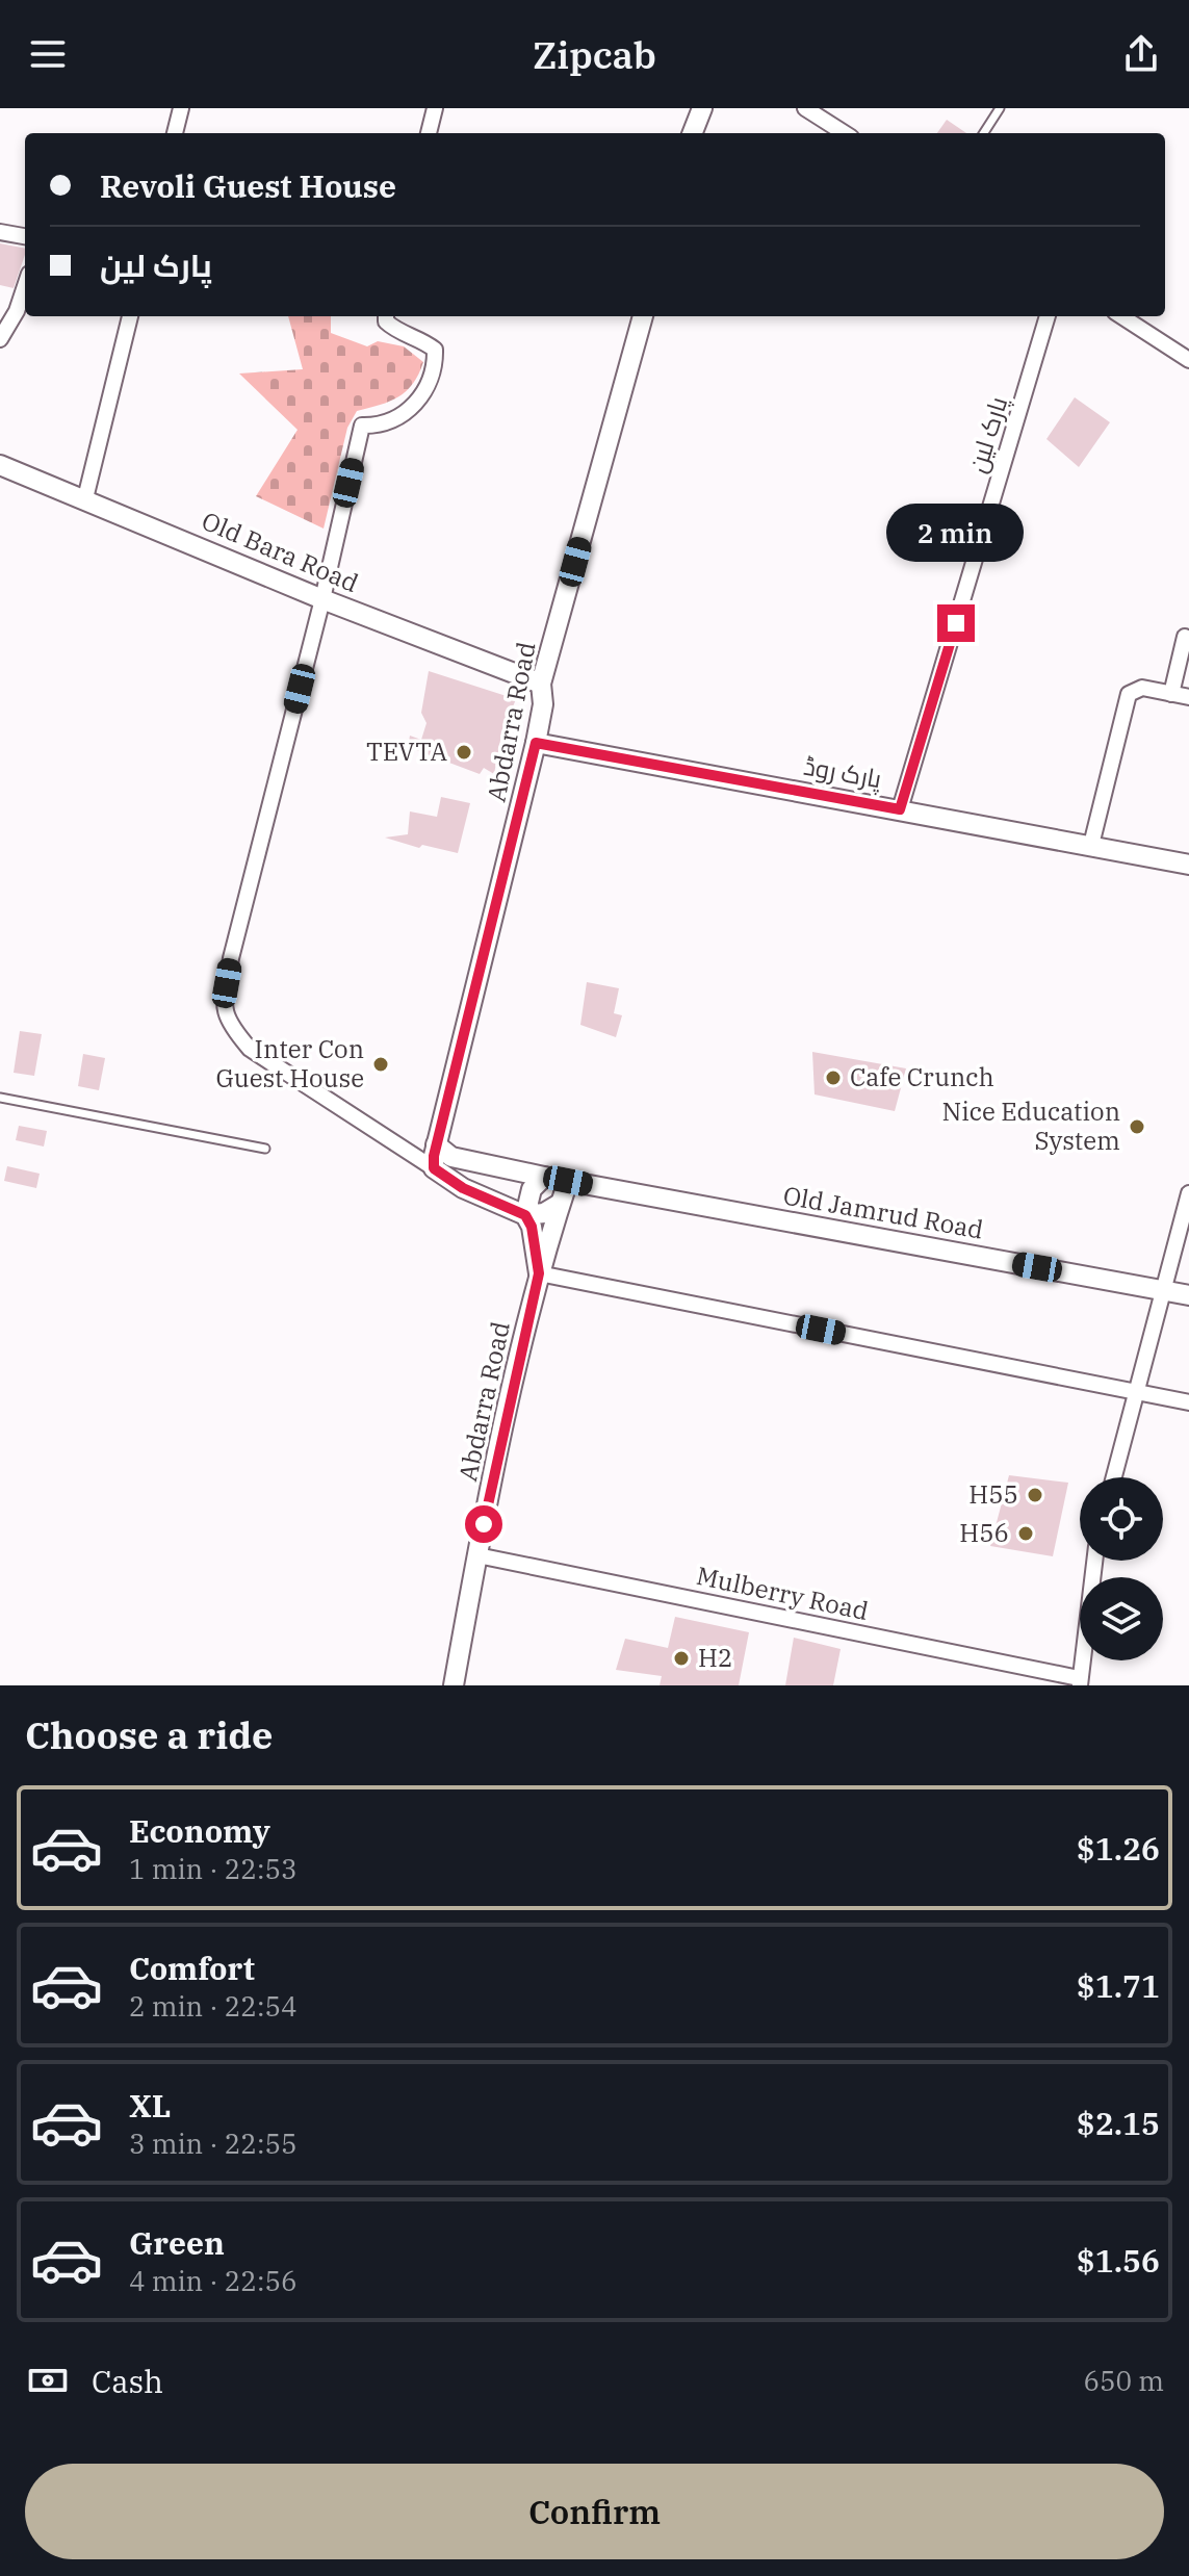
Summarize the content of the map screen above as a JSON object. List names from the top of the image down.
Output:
{
  "streets": {
    "street": [
      "پارک لین",
      "Old Bara Road",
      "Abdarra Road",
      "پارک روڈ",
      "Old Jamrud Road",
      "Mulberry Road"
    ]
  },
  "crossings": [
    ["پارک لین", "پارک روڈ"],
    ["Old Bara Road", "Abdarra Road"],
    ["Abdarra Road", "پارک روڈ"],
    ["Abdarra Road", "Old Jamrud Road"],
    ["Abdarra Road", "Mulberry Road"]
  ],
  "places": [
    "TEVTA",
    "Inter Con Guest House",
    "Cafe Crunch",
    "Nice Education System",
    "H55",
    "H56",
    "H2"
  ],
  "page": {
    "header": "Zipcab",
    "banner": ["Revoli Guest House", "پارک لین"],
    "bubble": "2 min",
    "heading": "Choose a ride",
    "list": [
      {
        "name": "Economy",
        "note": "1 min · 22:53",
        "value": "$1.26"
      },
      {
        "name": "Comfort",
        "note": "2 min · 22:54",
        "value": "$1.71"
      },
      {
        "name": "XL",
        "note": "3 min · 22:55",
        "value": "$2.15"
      },
      {
        "name": "Green",
        "note": "4 min · 22:56",
        "value": "$1.56"
      }
    ],
    "pay": ["Cash", "650 m"],
    "buttons": "Confirm"
  }
}
